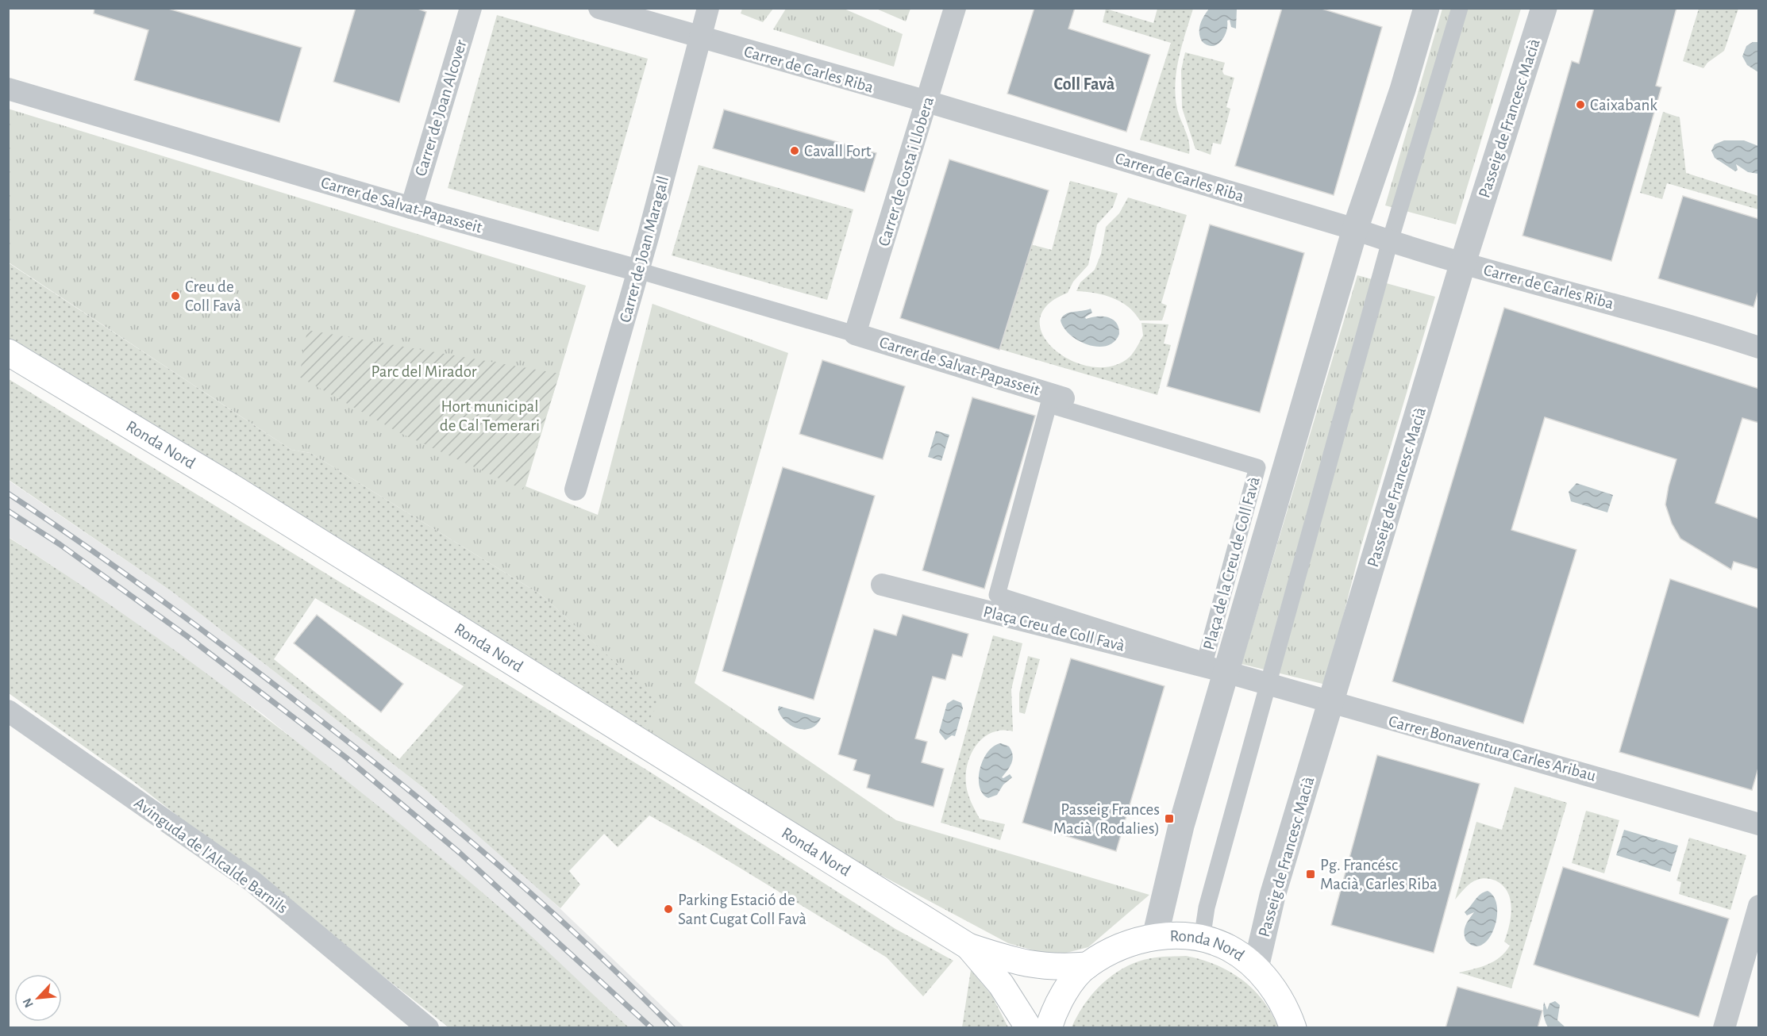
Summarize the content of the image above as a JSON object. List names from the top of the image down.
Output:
{
  "streets": {
    "main road": ["Ronda Nord"],
    "street": [
      "Carrer de Carles Riba",
      "Carrer de Joan Alcover",
      "Passeig de Francesc Macià",
      "Carrer de Costa i Llobera",
      "Carrer de Salvat-Papasseit",
      "Carrer de Joan Maragall",
      "Plaça de la Creu de Coll Favà",
      "Plaça Creu de Coll Favà",
      "Carrer Bonaventura Carles Aribau",
      "Avinguda de l'Alcalde Barnils"
    ]
  },
  "crossings": [
    ["Carrer de Carles Riba", "Passeig de Francesc Macià"],
    ["Carrer de Carles Riba", "Carrer de Costa i Llobera"],
    ["Carrer de Carles Riba", "Carrer de Joan Maragall"],
    ["Carrer de Joan Alcover", "Carrer de Salvat-Papasseit"],
    ["Passeig de Francesc Macià", "Ronda Nord"],
    ["Passeig de Francesc Macià", "Carrer Bonaventura Carles Aribau"],
    ["Carrer de Costa i Llobera", "Carrer de Salvat-Papasseit"],
    ["Carrer de Salvat-Papasseit", "Carrer de Joan Maragall"],
    ["Carrer de Salvat-Papasseit", "Plaça de la Creu de Coll Favà"],
    ["Plaça Creu de Coll Favà", "Carrer Bonaventura Carles Aribau"]
  ],
  "districts": ["Coll Favà"],
  "parks": ["Parc del Mirador", "Hort municipal de Cal Temerari"],
  "places": {
    "other": [
      "Caixabank",
      "Cavall Fort",
      "Creu de Coll Favà",
      "Parking Estació de Sant Cugat Coll Favà"
    ],
    "transit": ["Passeig Frances Macià (Rodalies)", "Pg. Francésc Macià, Carles Riba"]
  },
  "north": "bottom left"
}
